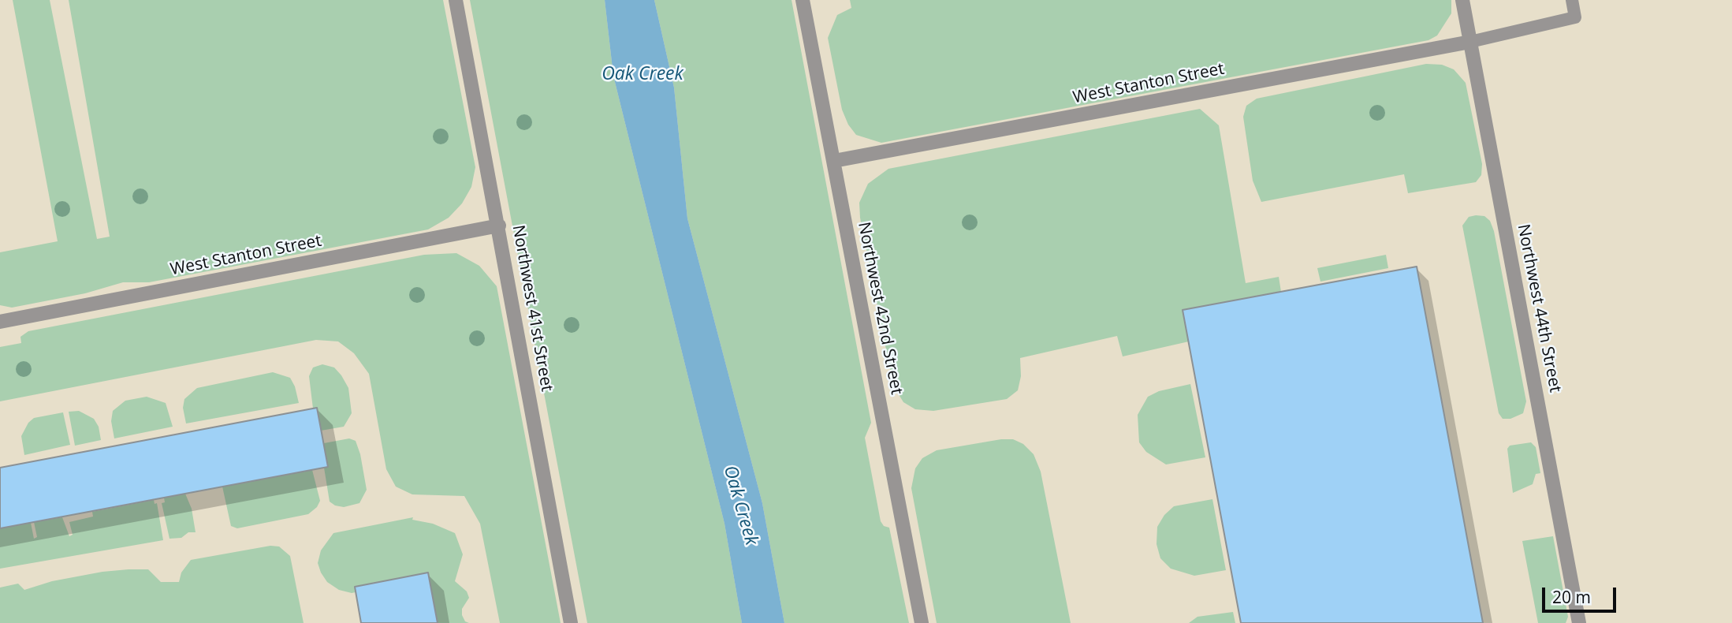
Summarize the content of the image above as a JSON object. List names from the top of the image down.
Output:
{
  "streets": {
    "street": [
      "West Stanton Street",
      "Northwest 41st Street",
      "Northwest 42nd Street",
      "Northwest 44th Street"
    ]
  },
  "crossings": [
    ["West Stanton Street", "Northwest 41st Street"],
    ["West Stanton Street", "Northwest 42nd Street"],
    ["West Stanton Street", "Northwest 44th Street"]
  ],
  "water": ["Oak Creek"],
  "scale_bar": "20 m"
}
